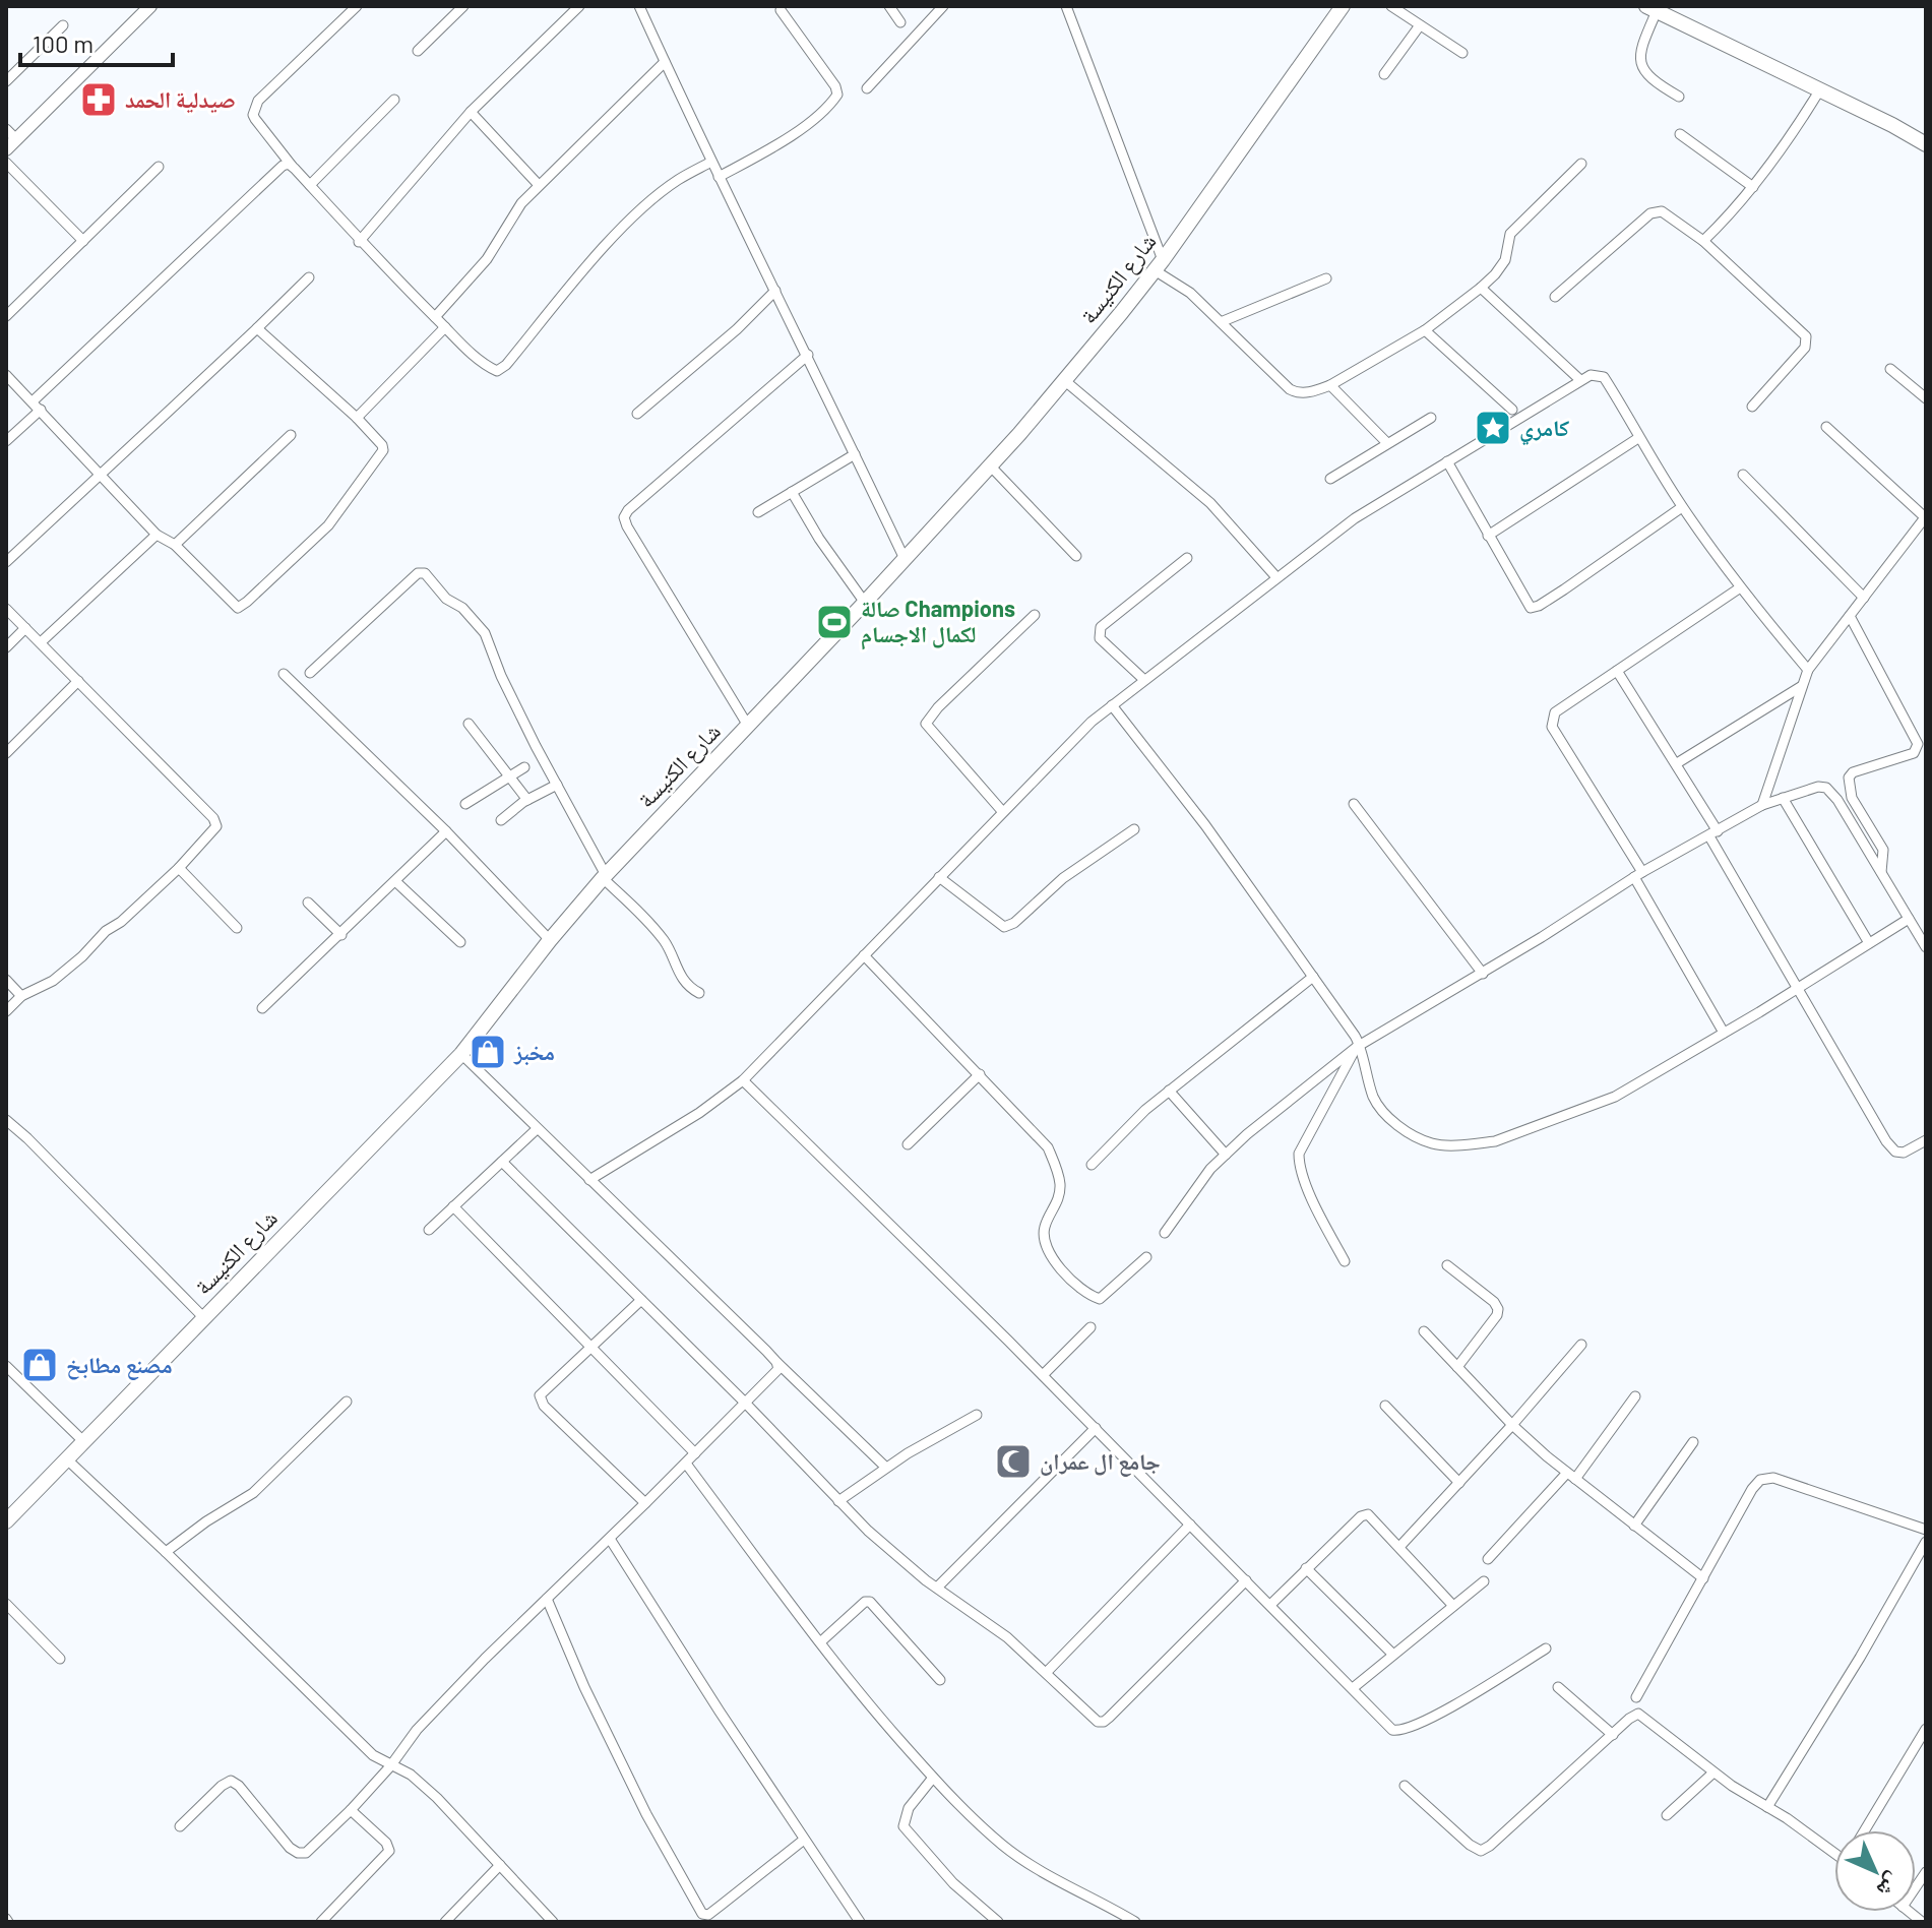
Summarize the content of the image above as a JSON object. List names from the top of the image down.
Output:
{
  "streets": {
    "main road": ["شارع الكنيسة"]
  },
  "places": {
    "pharmacy": ["صيدلية الحمد"],
    "place": ["كامري"],
    "sports": ["صالة Champions لكمال الاجسام"],
    "shop": ["مخبز", "مصنع مطابخ"],
    "mosque": ["جامع ال عمران"]
  },
  "scale_bar": "100 m",
  "north": "bottom right"
}
